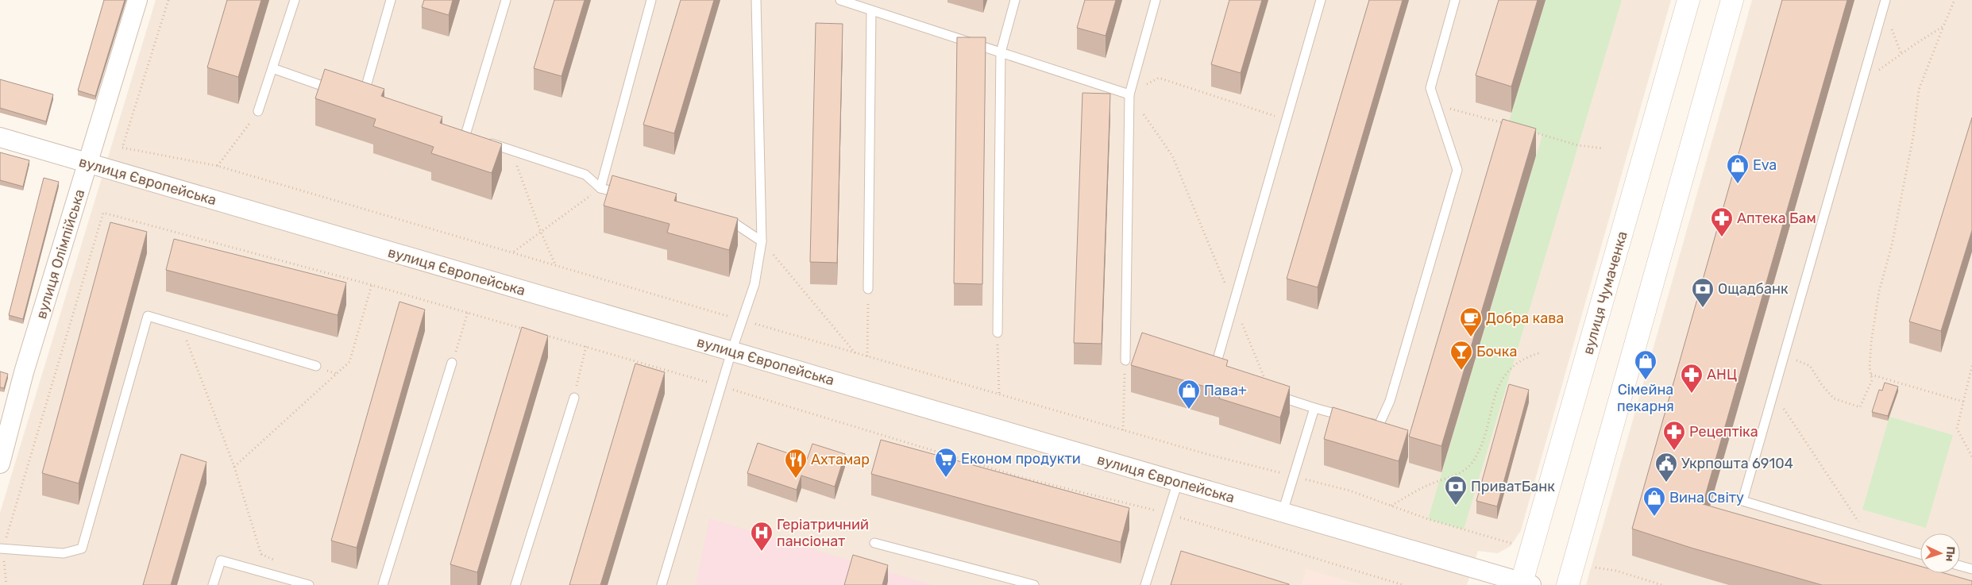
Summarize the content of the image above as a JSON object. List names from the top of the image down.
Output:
{
  "streets": {
    "street": ["вулиця Європейська", "вулиця Олімпійська", "вулиця Чумаченка"]
  },
  "crossings": [
    ["вулиця Європейська", "вулиця Олімпійська"],
    ["вулиця Європейська", "вулиця Чумаченка"]
  ],
  "places": {
    "shop": [
      "Eva",
      "Сімейна пекарня",
      "Пава+",
      "Вина Світу"
    ],
    "pharmacy": ["Аптека Бам", "АНЦ", "Рецептіка"],
    "bank": ["Ощадбанк", "ПриватБанк"],
    "cafe": ["Добра кава"],
    "bar": ["Бочка"],
    "supermarket": ["Економ продукти"],
    "restaurant": ["Ахтамар"],
    "public building": ["Укрпошта 69104"],
    "hospital": ["Геріатричний пансіонат"]
  },
  "north": "right"
}
